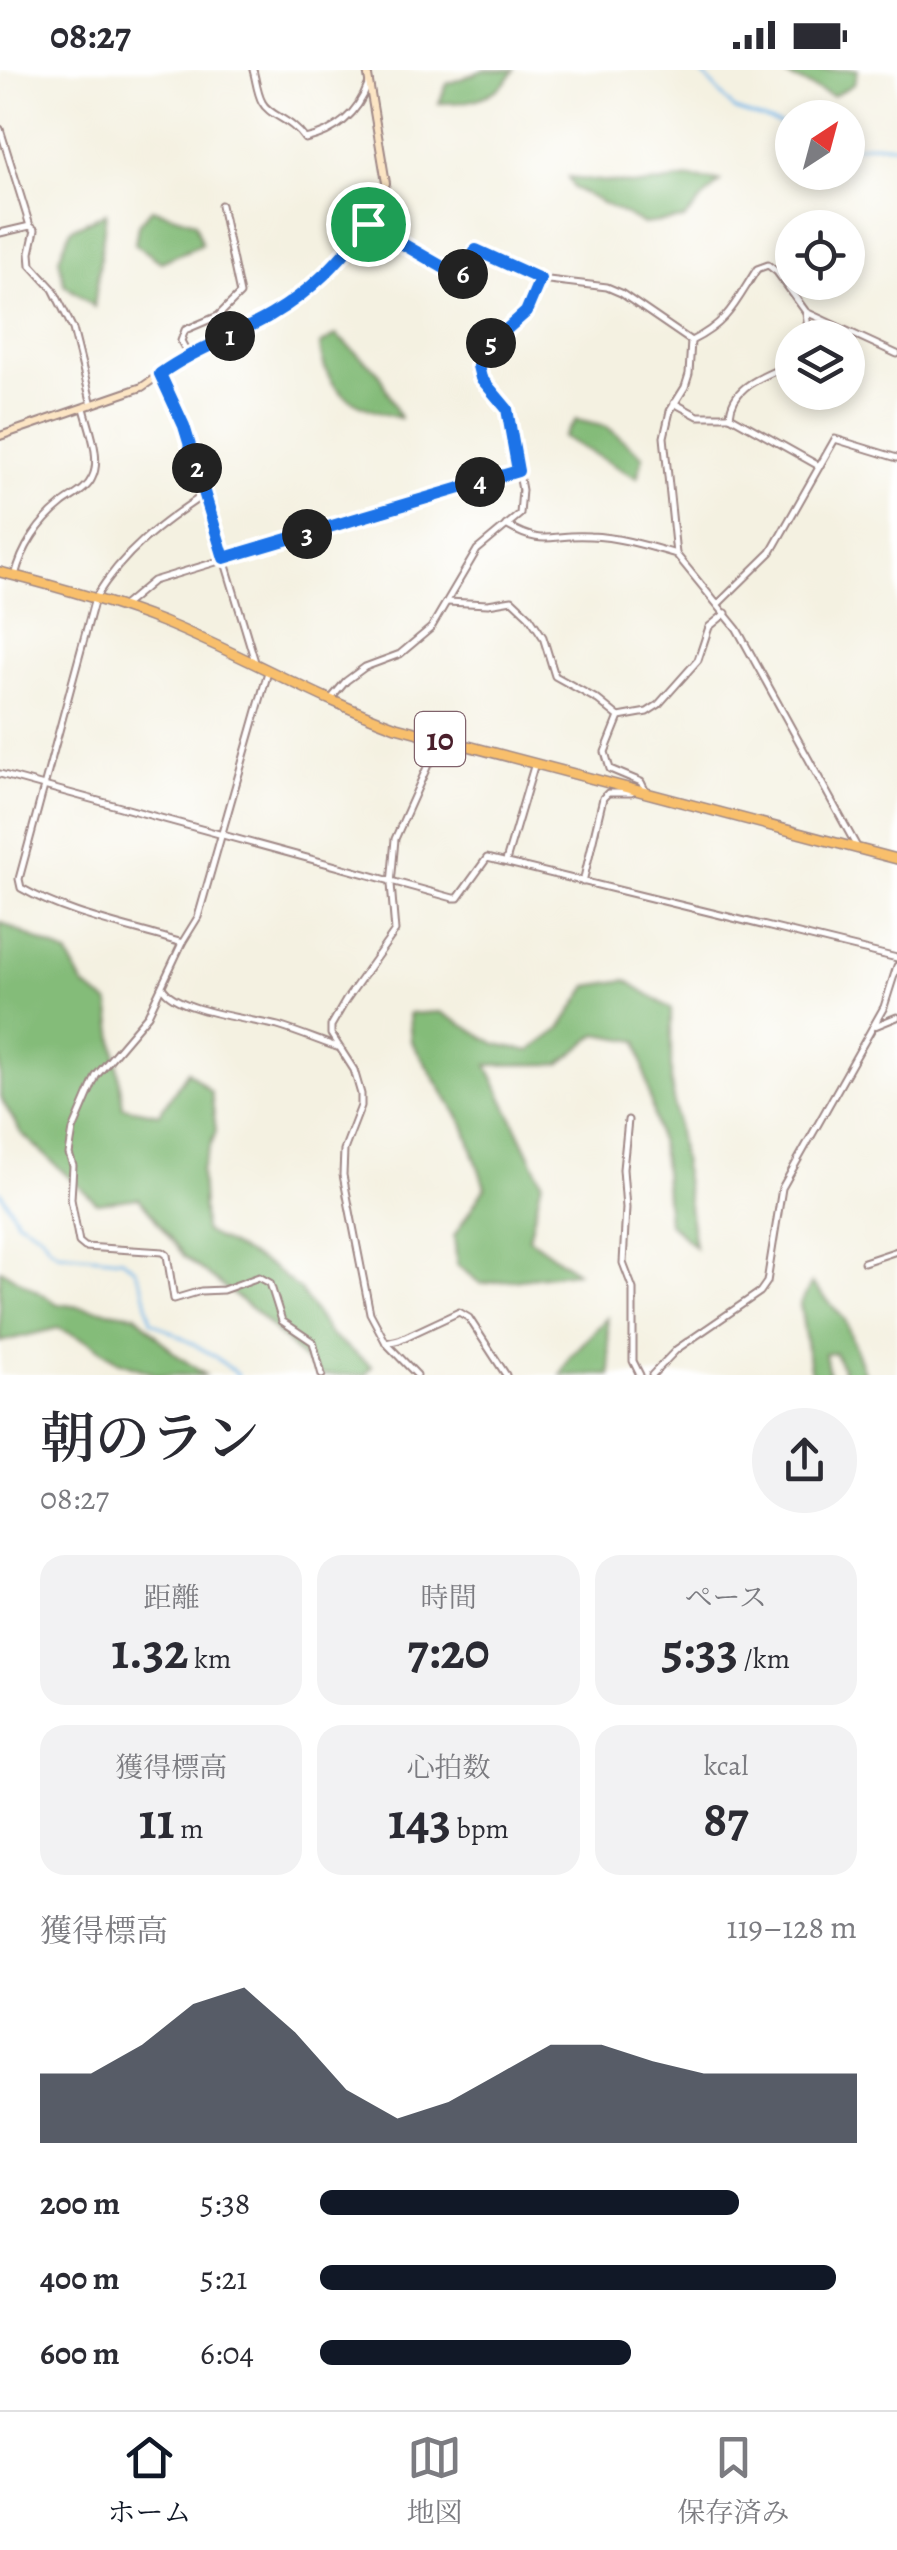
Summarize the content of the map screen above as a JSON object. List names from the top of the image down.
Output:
{
  "streets": {
    "highway": ["10"]
  },
  "north": "top right",
  "page": {
    "status": "08:27",
    "pins": [
      "6",
      "1",
      "5",
      "2",
      "4",
      "3"
    ],
    "heading": ["朝のラン", "08:27"],
    "stats": [
      ["距離", "1.32 km"],
      ["時間", "7:20"],
      ["ペース", "5:33 /km"],
      ["獲得標高", "11 m"],
      ["心拍数", "143 bpm"],
      ["kcal", "87"]
    ],
    "chart": ["獲得標高", "119–128 m"],
    "list": [
      {
        "name": "200 m",
        "note": "5:38"
      },
      {
        "name": "400 m",
        "note": "5:21"
      },
      {
        "name": "600 m",
        "note": "6:04"
      }
    ],
    "tabs": ["ホーム", "地図", "保存済み"]
  }
}
